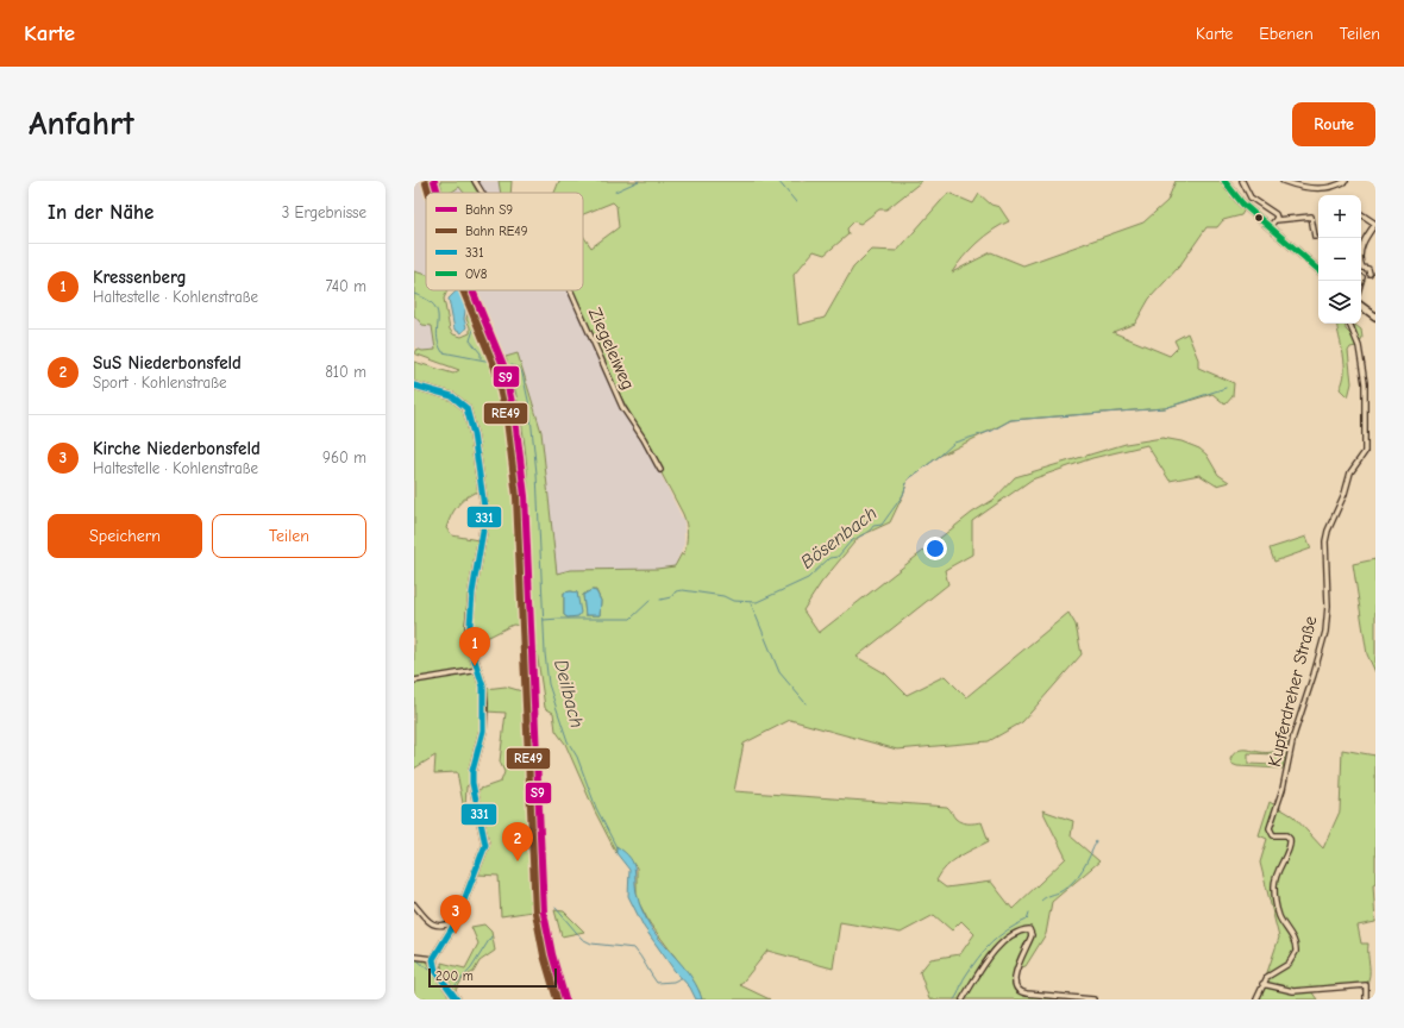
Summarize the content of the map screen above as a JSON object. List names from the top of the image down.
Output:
{
  "streets": {
    "street": ["Ziegeleiweg", "Kupferdreher Straße"]
  },
  "water": ["Bösenbach", "Deilbach"],
  "lines": [
    "rail line S9",
    "transit line OV8",
    "rail line RE49",
    "transit line 331"
  ],
  "legend": [
    "Bahn S9",
    "Bahn RE49",
    "331",
    "OV8"
  ],
  "scale_bar": "200 m",
  "page": {
    "header": "Karte",
    "nav": ["Karte", "Ebenen", "Teilen"],
    "buttons": [
      "Route",
      ["Speichern", "Teilen"]
    ],
    "title": "Anfahrt",
    "heading": ["In der Nähe", "3 Ergebnisse"],
    "map_buttons": ["+", "−"],
    "list": [
      {
        "mark": "1",
        "name": "Kressenberg",
        "note": "Haltestelle · Kohlenstraße",
        "value": "740 m"
      },
      {
        "mark": "2",
        "name": "SuS Niederbonsfeld",
        "note": "Sport · Kohlenstraße",
        "value": "810 m"
      },
      {
        "mark": "3",
        "name": "Kirche Niederbonsfeld",
        "note": "Haltestelle · Kohlenstraße",
        "value": "960 m"
      }
    ],
    "pins": ["1", "2", "3"],
    "scale": "200 m"
  }
}
